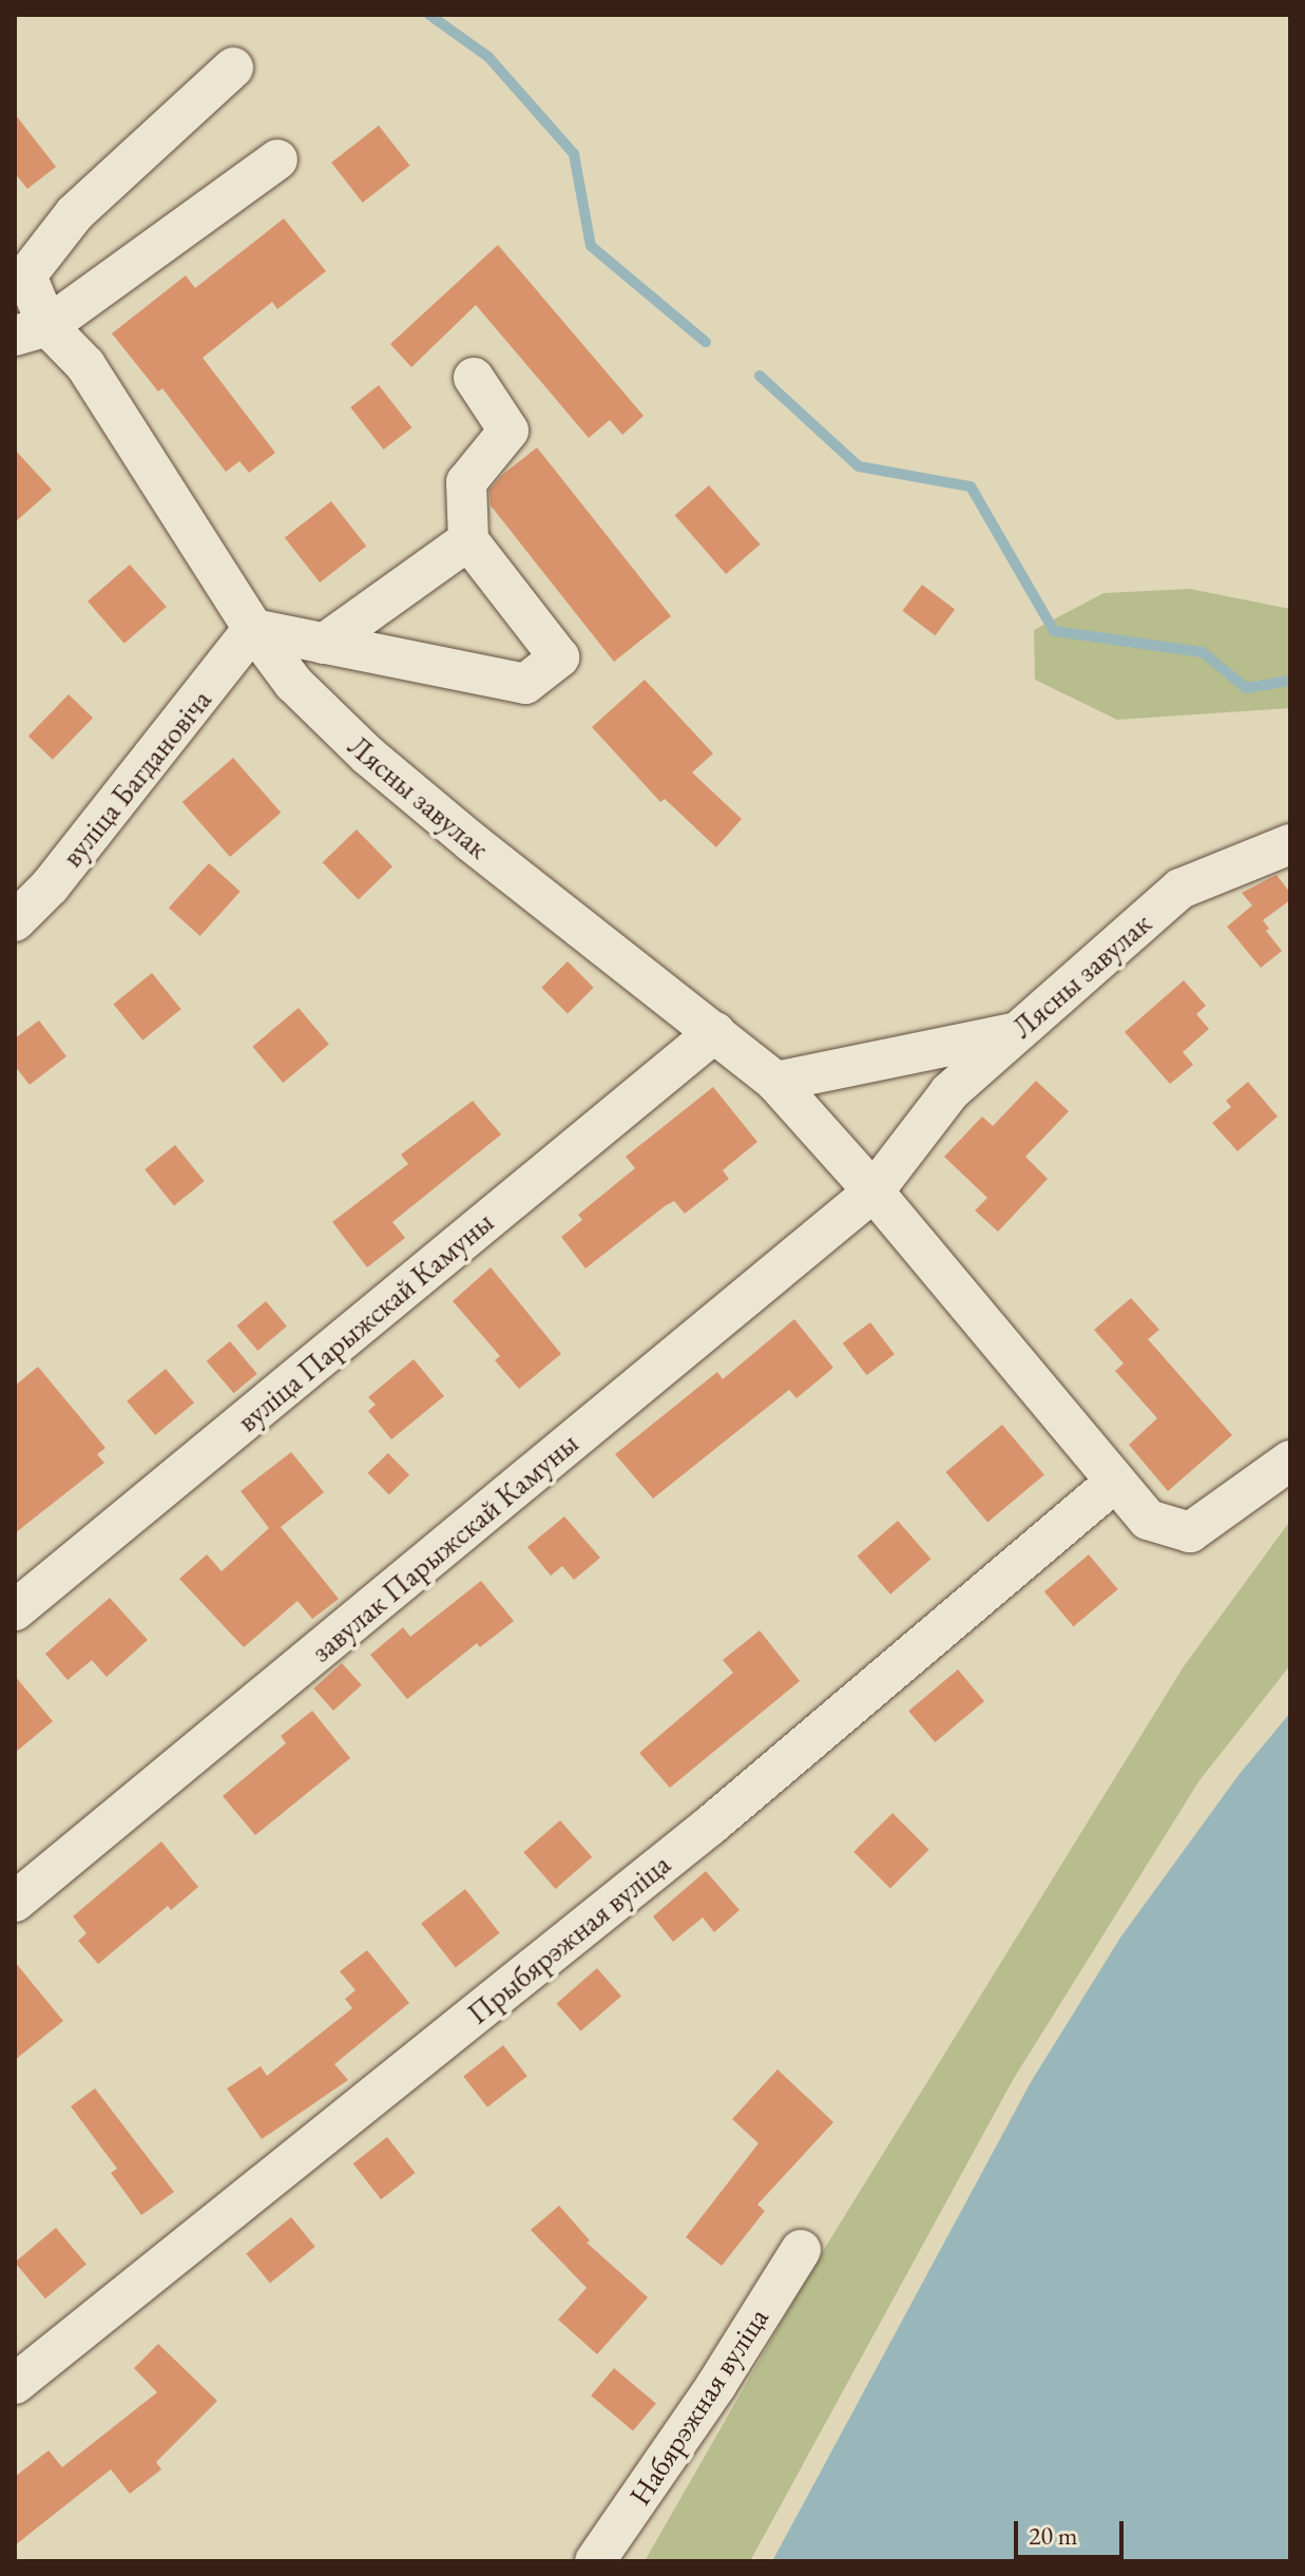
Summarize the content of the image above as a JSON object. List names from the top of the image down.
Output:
{
  "streets": {
    "street": [
      "вуліца Багдановіча",
      "Лясны завулак",
      "вуліца Парыжскай Камуны",
      "завулак Парыжскай Камуны",
      "Прыбярэжная вуліца",
      "Набярэжная вуліца"
    ]
  },
  "crossings": [
    ["вуліца Багдановіча", "Лясны завулак"],
    ["Лясны завулак", "вуліца Парыжскай Камуны"],
    ["Лясны завулак", "завулак Парыжскай Камуны"],
    ["Лясны завулак", "Прыбярэжная вуліца"]
  ],
  "scale_bar": "20 m"
}
